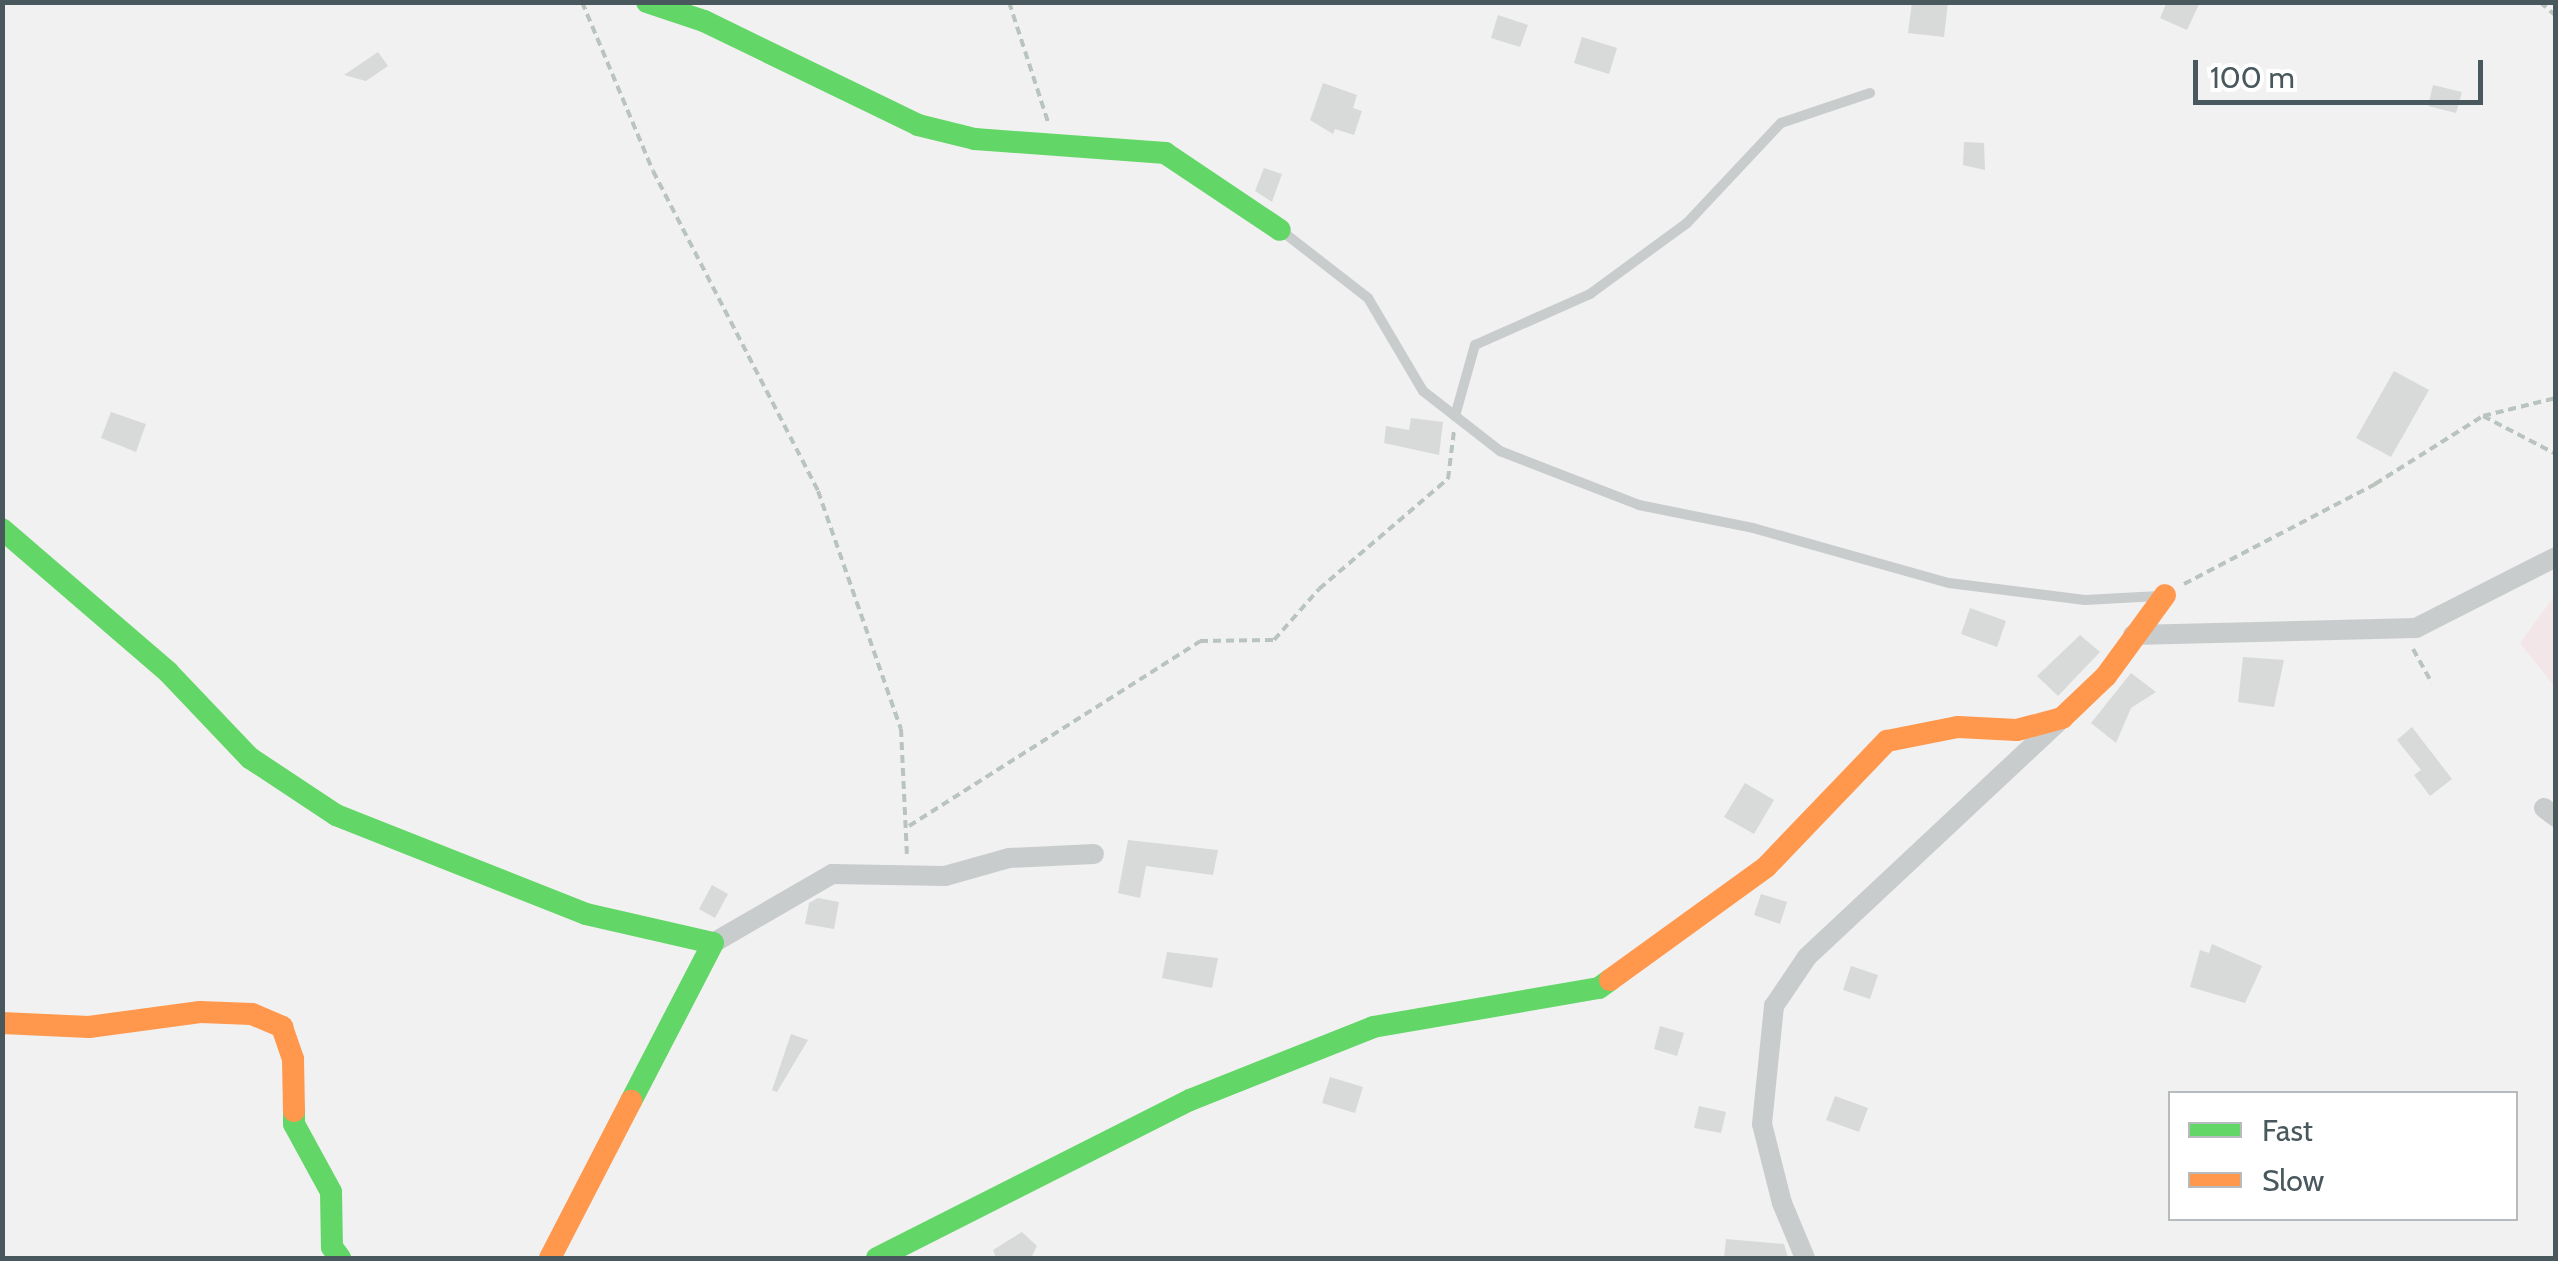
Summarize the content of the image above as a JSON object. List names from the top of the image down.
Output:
{
  "legend": ["Fast", "Slow"],
  "scale_bar": "100 m"
}
